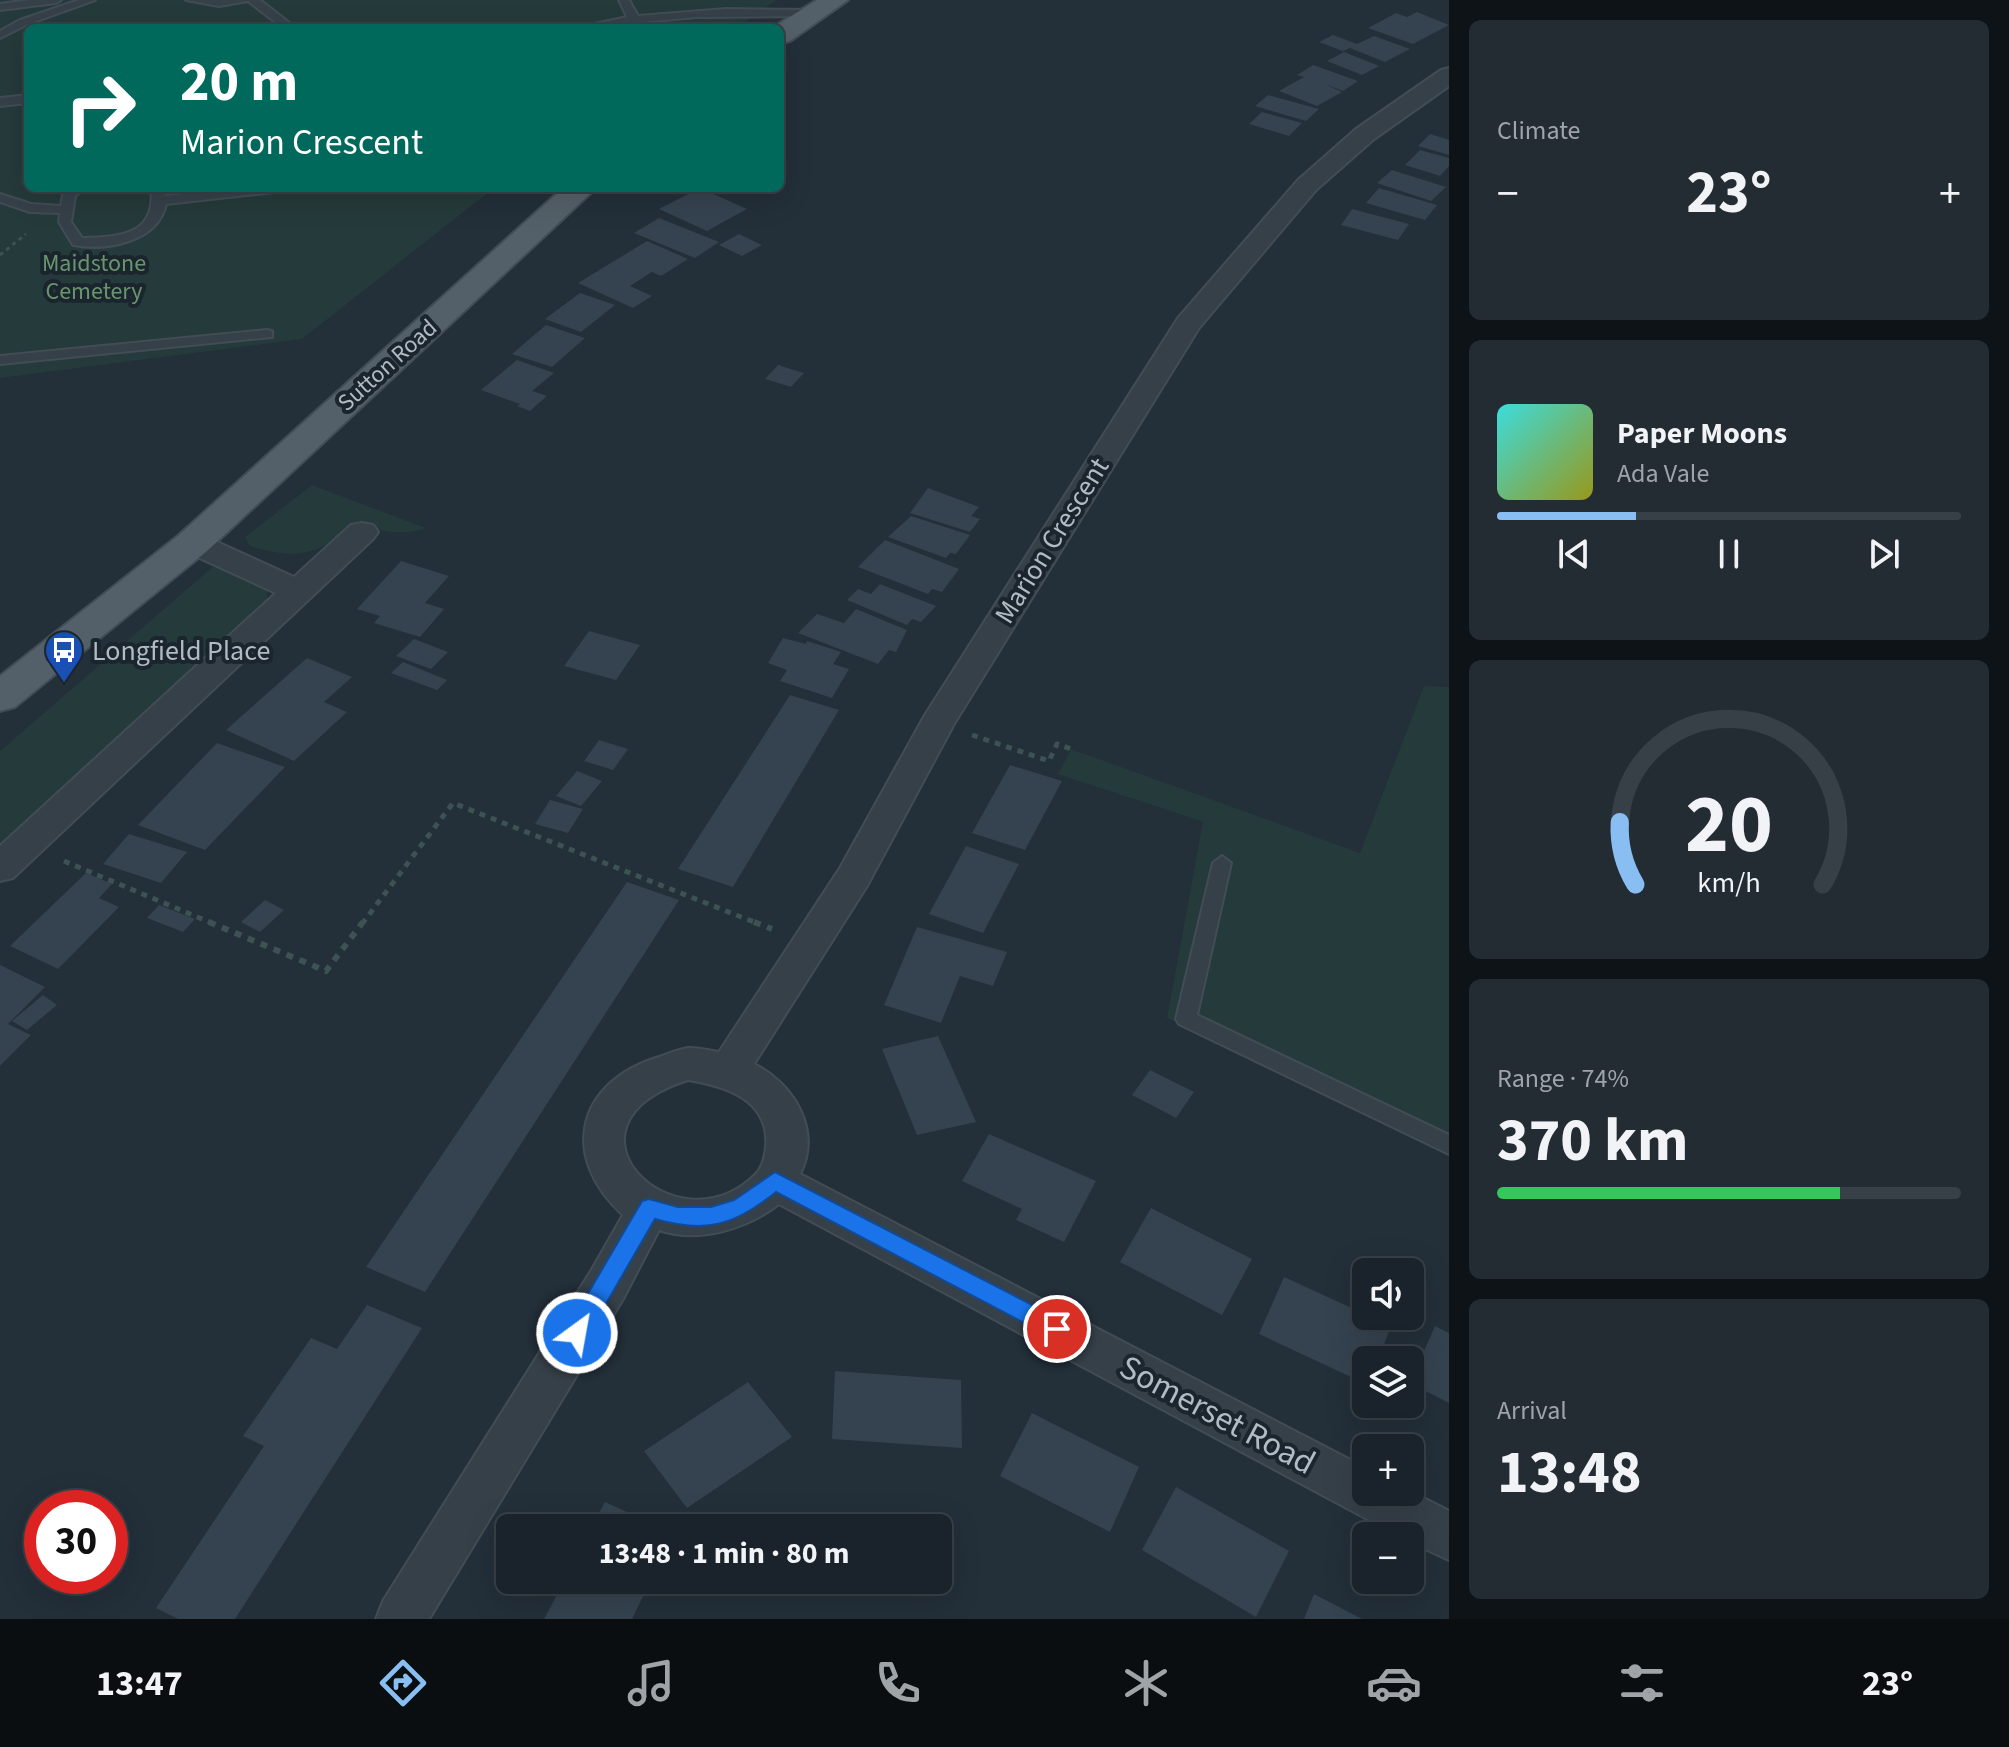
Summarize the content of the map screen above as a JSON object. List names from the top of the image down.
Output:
{
  "streets": {
    "main road": ["Sutton Road"],
    "street": ["Marion Crescent", "Somerset Road"]
  },
  "crossings": [
    ["Marion Crescent", "Somerset Road"]
  ],
  "parks": ["Maidstone Cemetery"],
  "places": {
    "bus stop": ["Longfield Place"]
  },
  "page": {
    "tile": [
      "Climate",
      ["Range · 74%", "370 km"],
      ["Arrival", "13:48"]
    ],
    "turn": ["20 m", "Marion Crescent"],
    "heat": ["−", "23°", "+"],
    "song": ["Paper Moons", "Ada Vale"],
    "map_buttons": ["+", "−"],
    "limit": "30",
    "trip": "13:48 · 1 min · 80 m",
    "tabs": ["13:47", "23°"],
    "gauge": ["20", "km/h"]
  }
}
